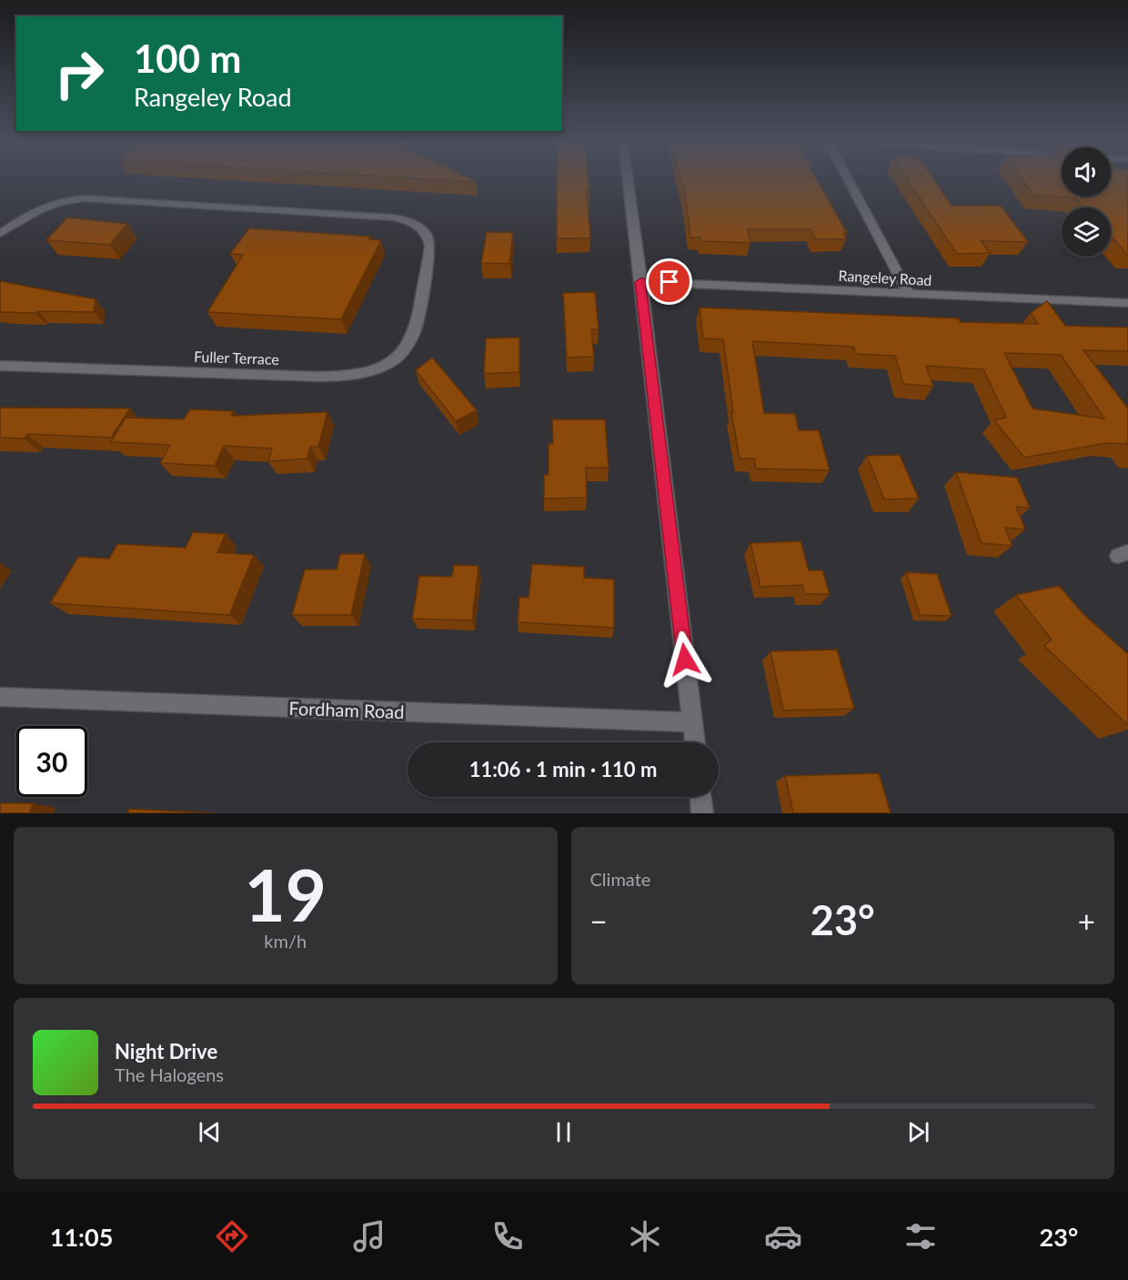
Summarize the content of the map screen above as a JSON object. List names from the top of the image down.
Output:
{
  "streets": {
    "street": ["Rangeley Road", "Fuller Terrace", "Fordham Road"]
  },
  "page": {
    "turn": ["100 m", "Rangeley Road"],
    "limit": "30",
    "trip": "11:06 · 1 min · 110 m",
    "tile": [
      ["19", "km/h"],
      "Climate"
    ],
    "heat": ["−", "23°", "+"],
    "song": ["Night Drive", "The Halogens"],
    "tabs": ["11:05", "23°"]
  }
}
